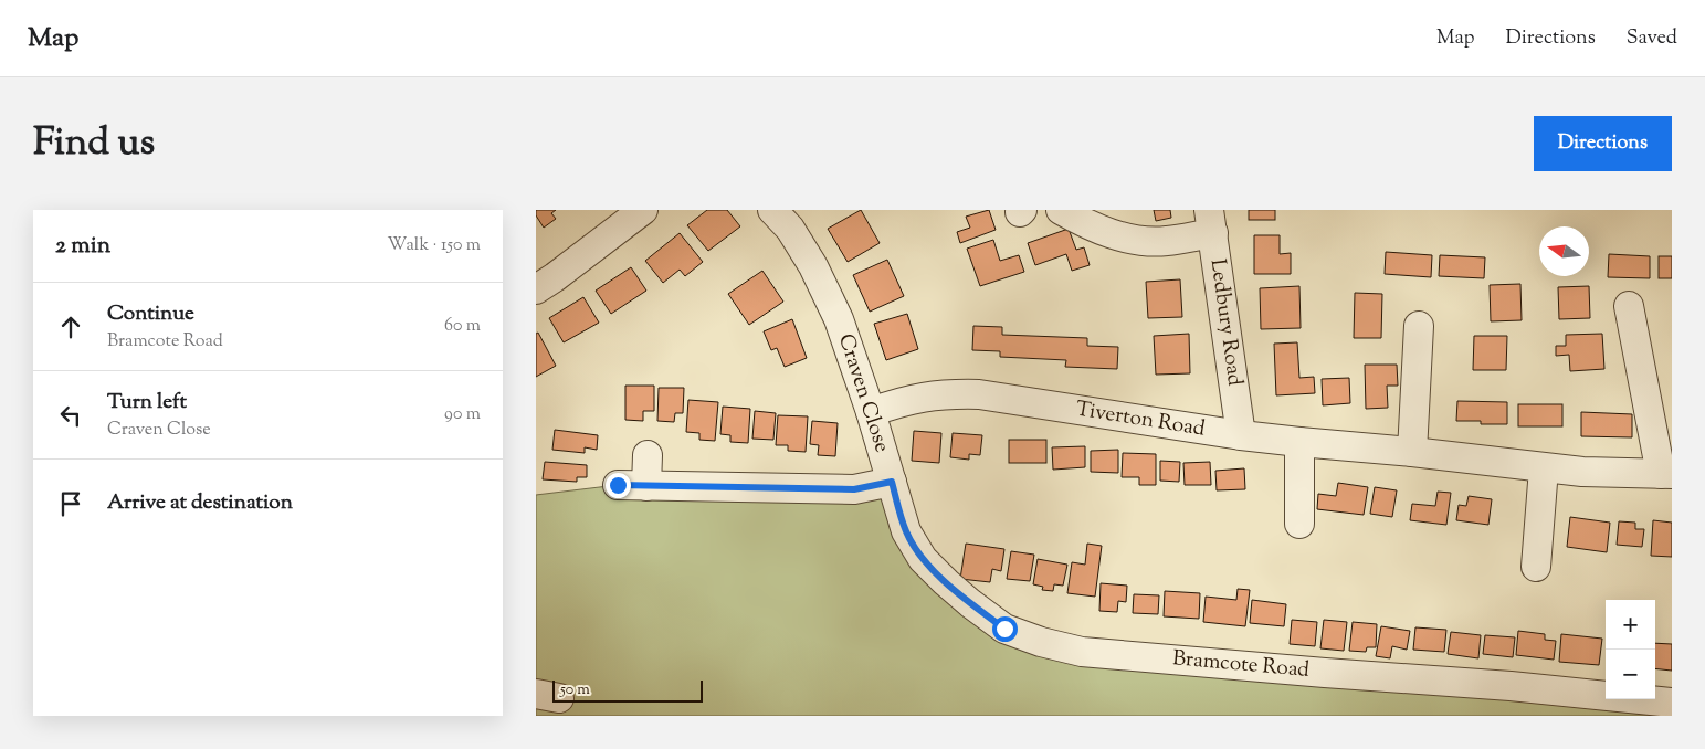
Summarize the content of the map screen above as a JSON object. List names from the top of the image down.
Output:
{
  "streets": {
    "street": [
      "Ledbury Road",
      "Craven Close",
      "Tiverton Road",
      "Bramcote Road"
    ]
  },
  "crossings": [
    ["Ledbury Road", "Tiverton Road"],
    ["Craven Close", "Tiverton Road"],
    ["Craven Close", "Bramcote Road"]
  ],
  "scale_bar": "50 m",
  "north": "left",
  "page": {
    "header": "Map",
    "nav": ["Map", "Directions", "Saved"],
    "title": "Find us",
    "buttons": "Directions",
    "heading": ["2 min", "Walk · 150 m"],
    "list": [
      ["Continue", "Bramcote Road", "60 m"],
      ["Turn left", "Craven Close", "90 m"],
      "Arrive at destination"
    ],
    "map_buttons": ["+", "−"],
    "scale": "50 m"
  }
}
